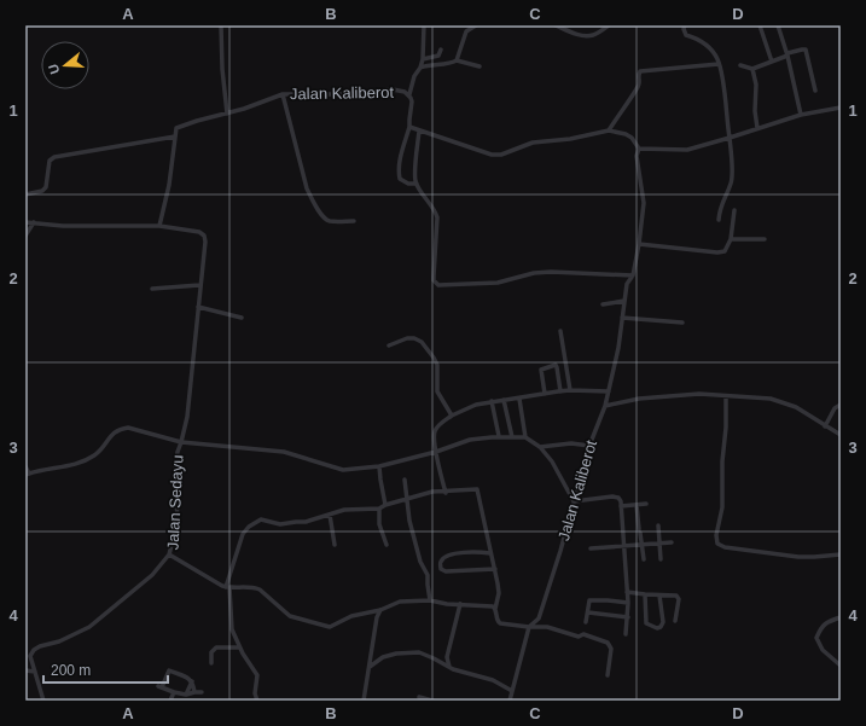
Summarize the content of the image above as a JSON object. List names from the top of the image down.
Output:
{
  "streets": {
    "street": ["Jalan Kaliberot", "Jalan Sedayu"]
  },
  "scale_bar": "200 m",
  "north": "left",
  "grid": {
    "columns": [
      "A",
      "B",
      "C",
      "D"
    ],
    "rows": [
      "1",
      "2",
      "3",
      "4"
    ]
  }
}
